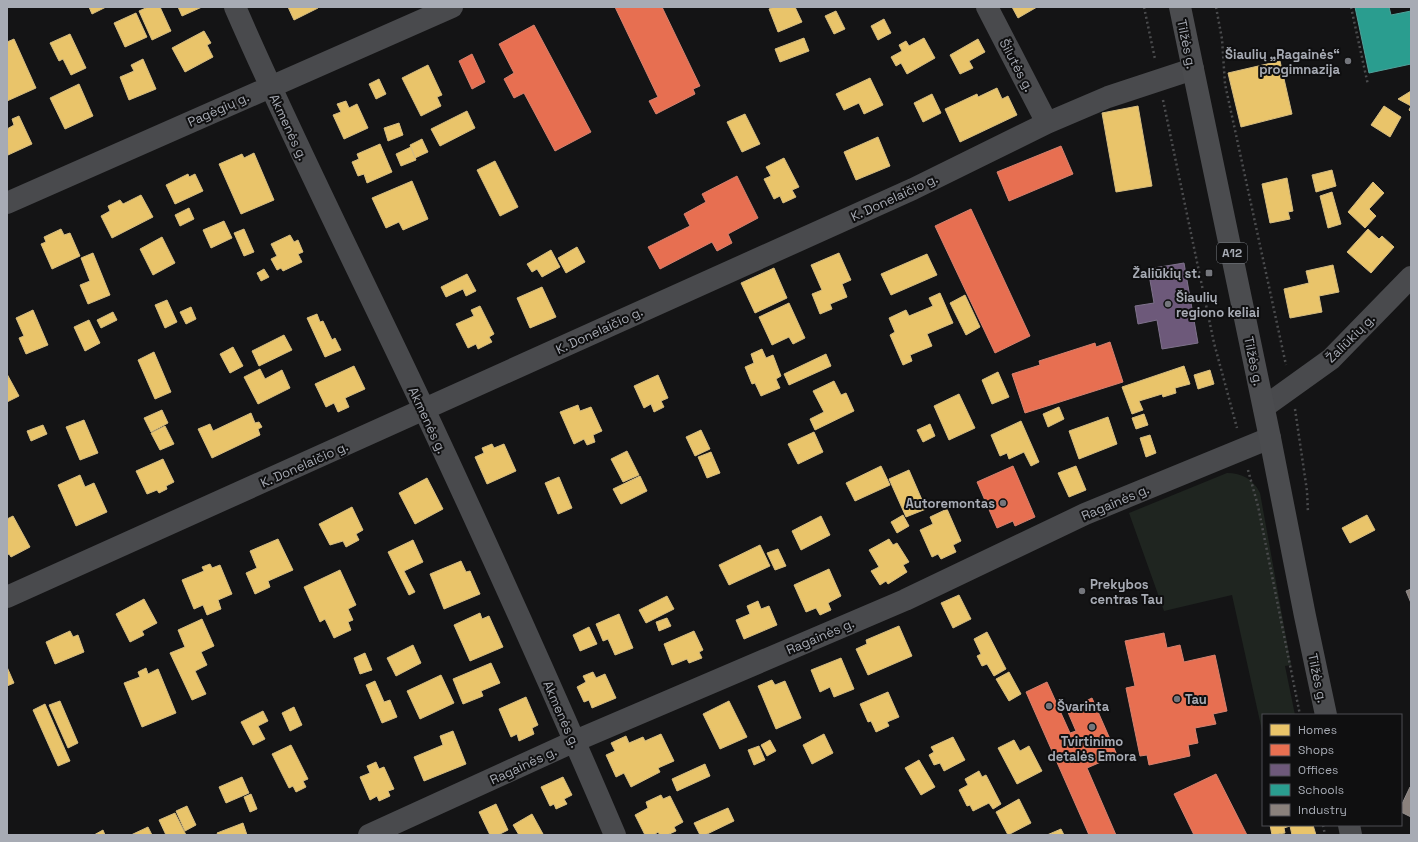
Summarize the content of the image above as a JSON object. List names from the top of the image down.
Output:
{
  "streets": {
    "highway": ["Tilžės g.", "A12"],
    "street": [
      "Šilutės g.",
      "Pagėgių g.",
      "Akmenės g.",
      "K. Donelaičio g.",
      "Žaliūkių g.",
      "Ragainės g."
    ]
  },
  "crossings": [
    ["Tilžės g.", "K. Donelaičio g."],
    ["Tilžės g.", "Žaliūkių g."],
    ["Tilžės g.", "Ragainės g."],
    ["Šilutės g.", "K. Donelaičio g."],
    ["Pagėgių g.", "Akmenės g."],
    ["Akmenės g.", "K. Donelaičio g."],
    ["Akmenės g.", "Ragainės g."]
  ],
  "places": {
    "other": [
      "Šiaulių „Ragainės“ progimnazija",
      "Šiaulių regiono keliai",
      "Autoremontas",
      "Prekybos centras Tau",
      "Tau",
      "Švarinta",
      "Tvirtinimo detalės Emora"
    ],
    "transit": ["Žaliūkių st."]
  },
  "legend": [
    "Homes",
    "Shops",
    "Offices",
    "Schools",
    "Industry"
  ]
}
